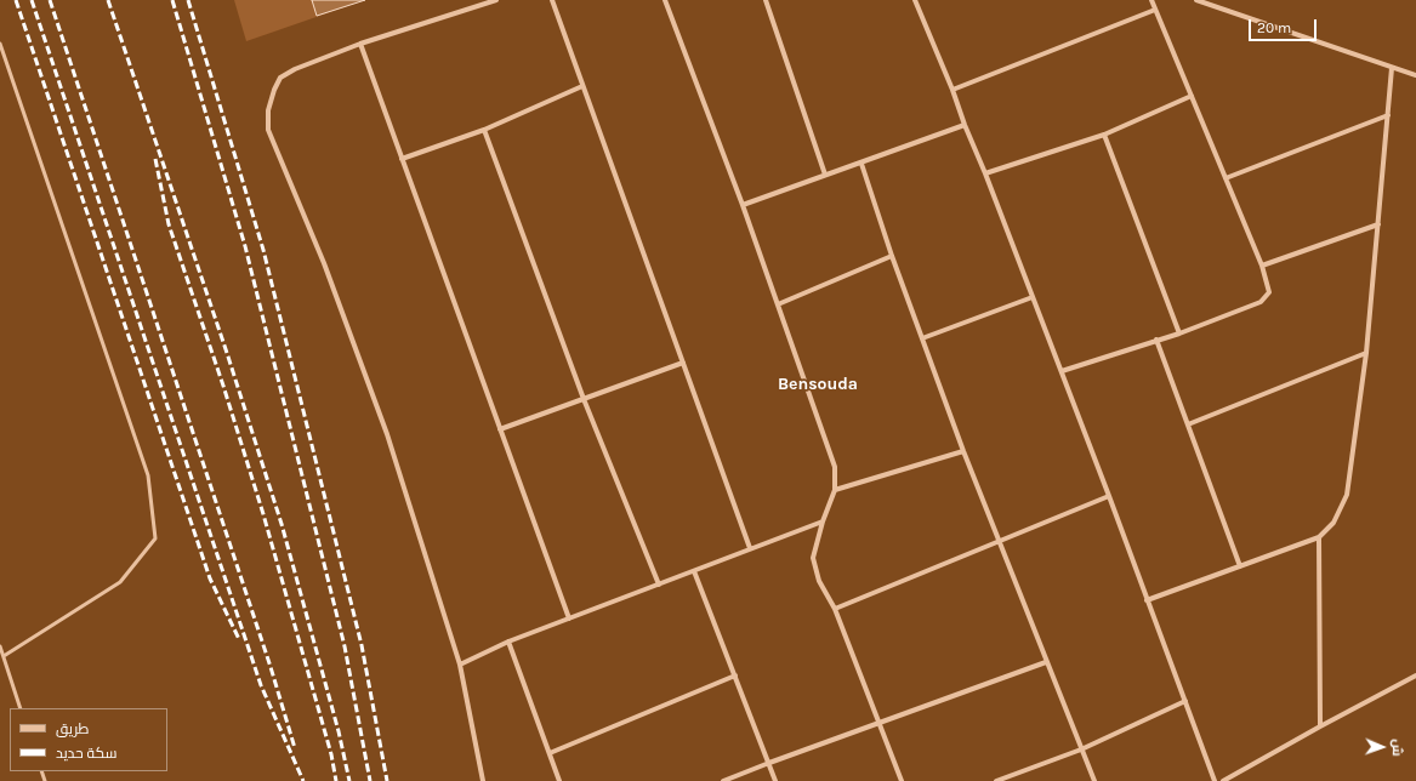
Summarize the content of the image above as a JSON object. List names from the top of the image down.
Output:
{
  "districts": ["Bensouda"],
  "legend": ["طريق", "سكة حديد"],
  "scale_bar": "20 m",
  "north": "right"
}
